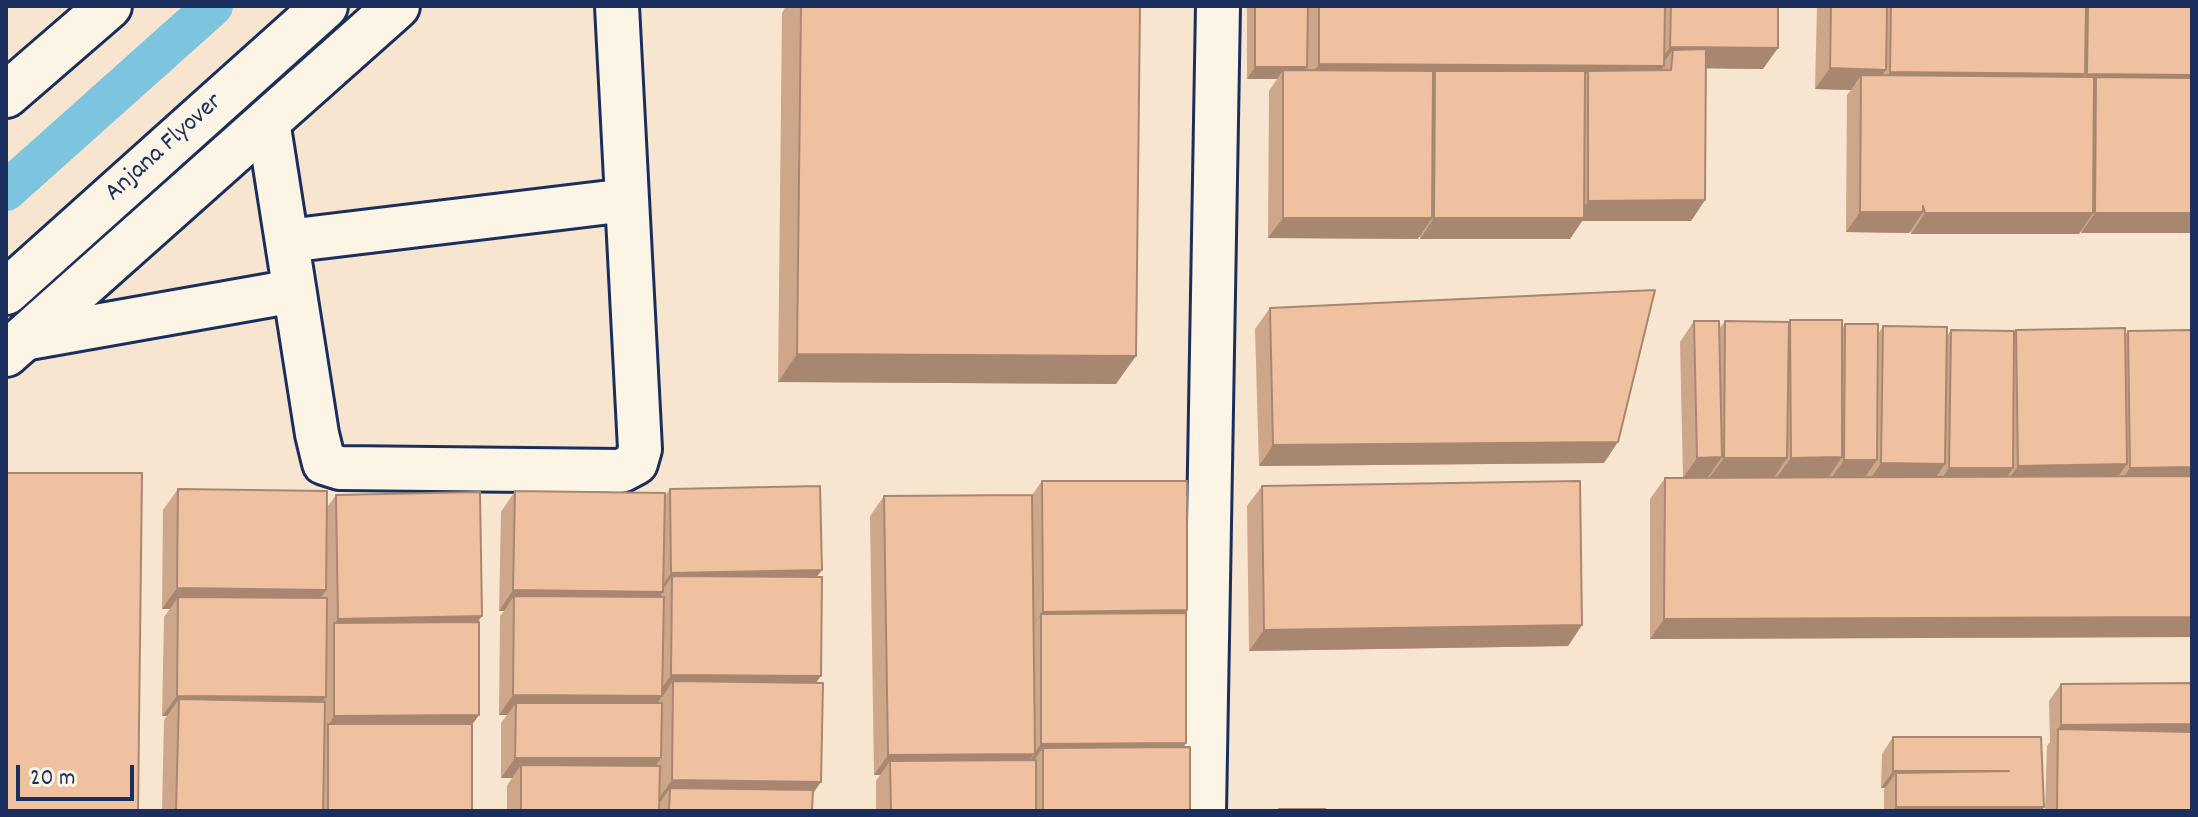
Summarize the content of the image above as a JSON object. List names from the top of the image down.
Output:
{
  "streets": {
    "main road": ["Anjana Flyover"]
  },
  "scale_bar": "20 m"
}
